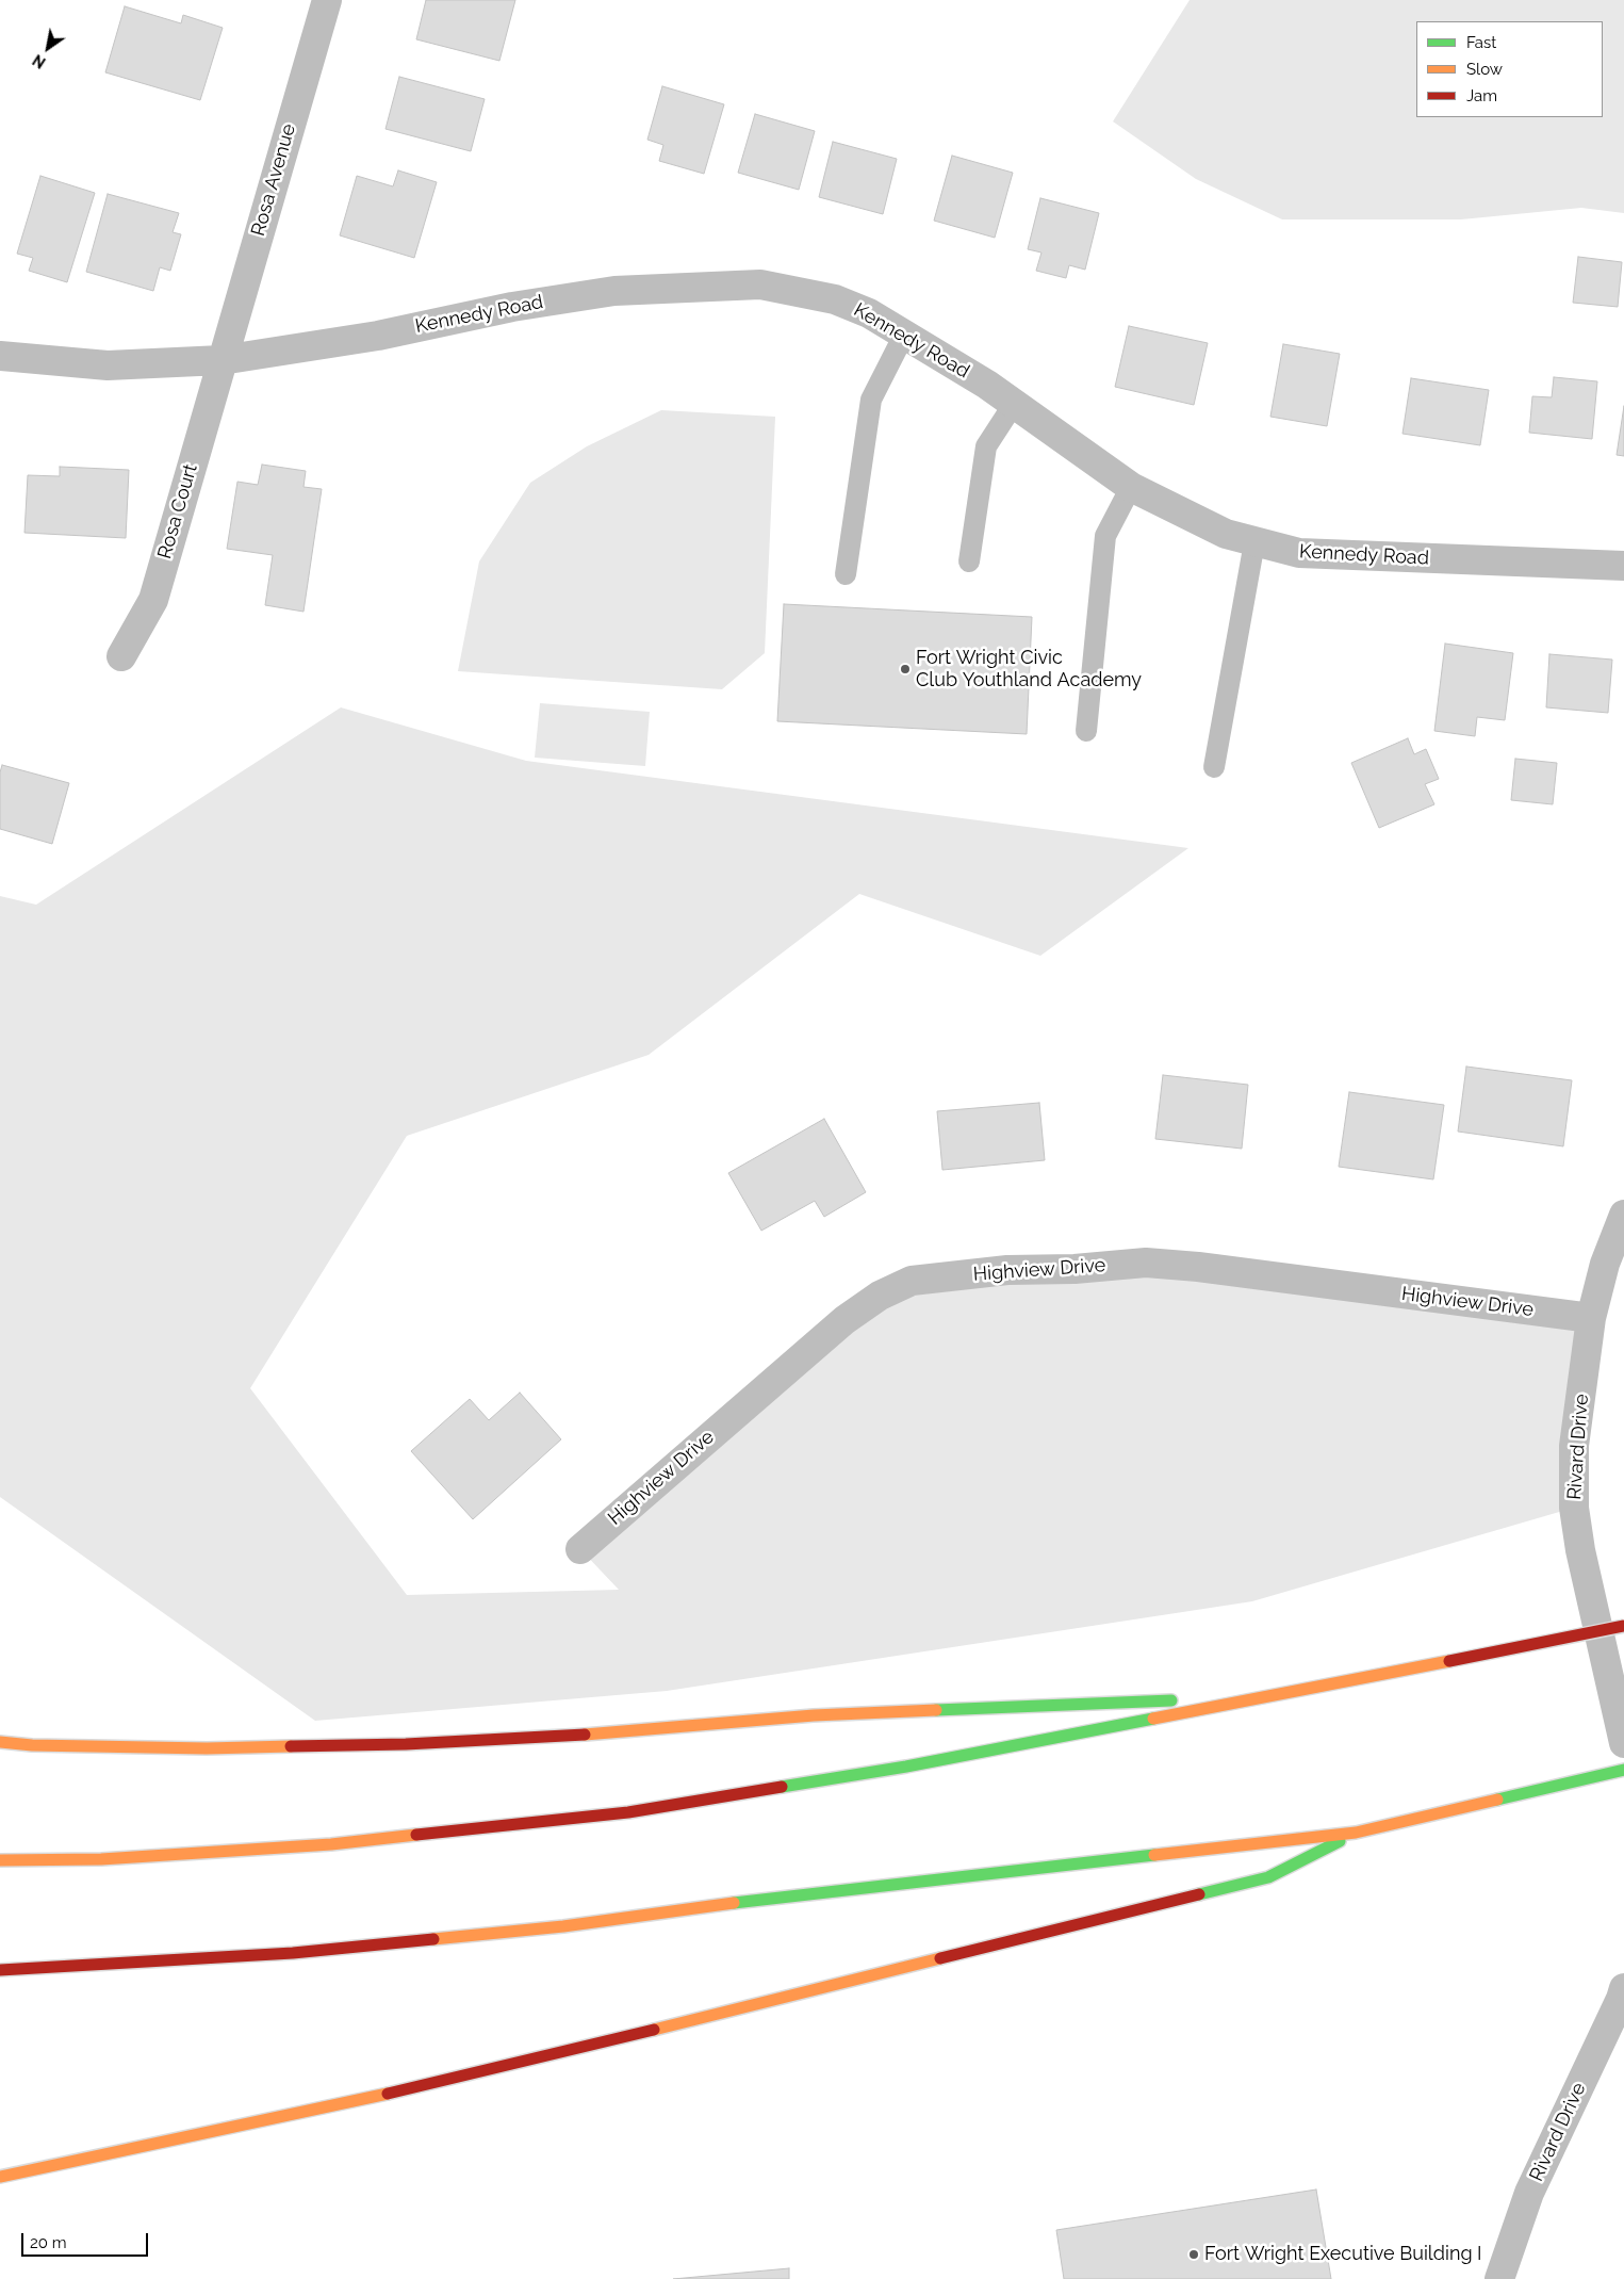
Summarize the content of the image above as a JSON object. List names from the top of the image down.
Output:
{
  "streets": {
    "street": [
      "Rosa Avenue",
      "Kennedy Road",
      "Rosa Court",
      "Highview Drive",
      "Rivard Drive"
    ]
  },
  "crossings": [
    ["Rosa Avenue", "Kennedy Road"],
    ["Rosa Avenue", "Rosa Court"],
    ["Kennedy Road", "Rosa Court"],
    ["Highview Drive", "Rivard Drive"]
  ],
  "places": ["Fort Wright Civic Club Youthland Academy", "Fort Wright Executive Building I"],
  "legend": ["Fast", "Slow", "Jam"],
  "scale_bar": "20 m",
  "north": "bottom left"
}
